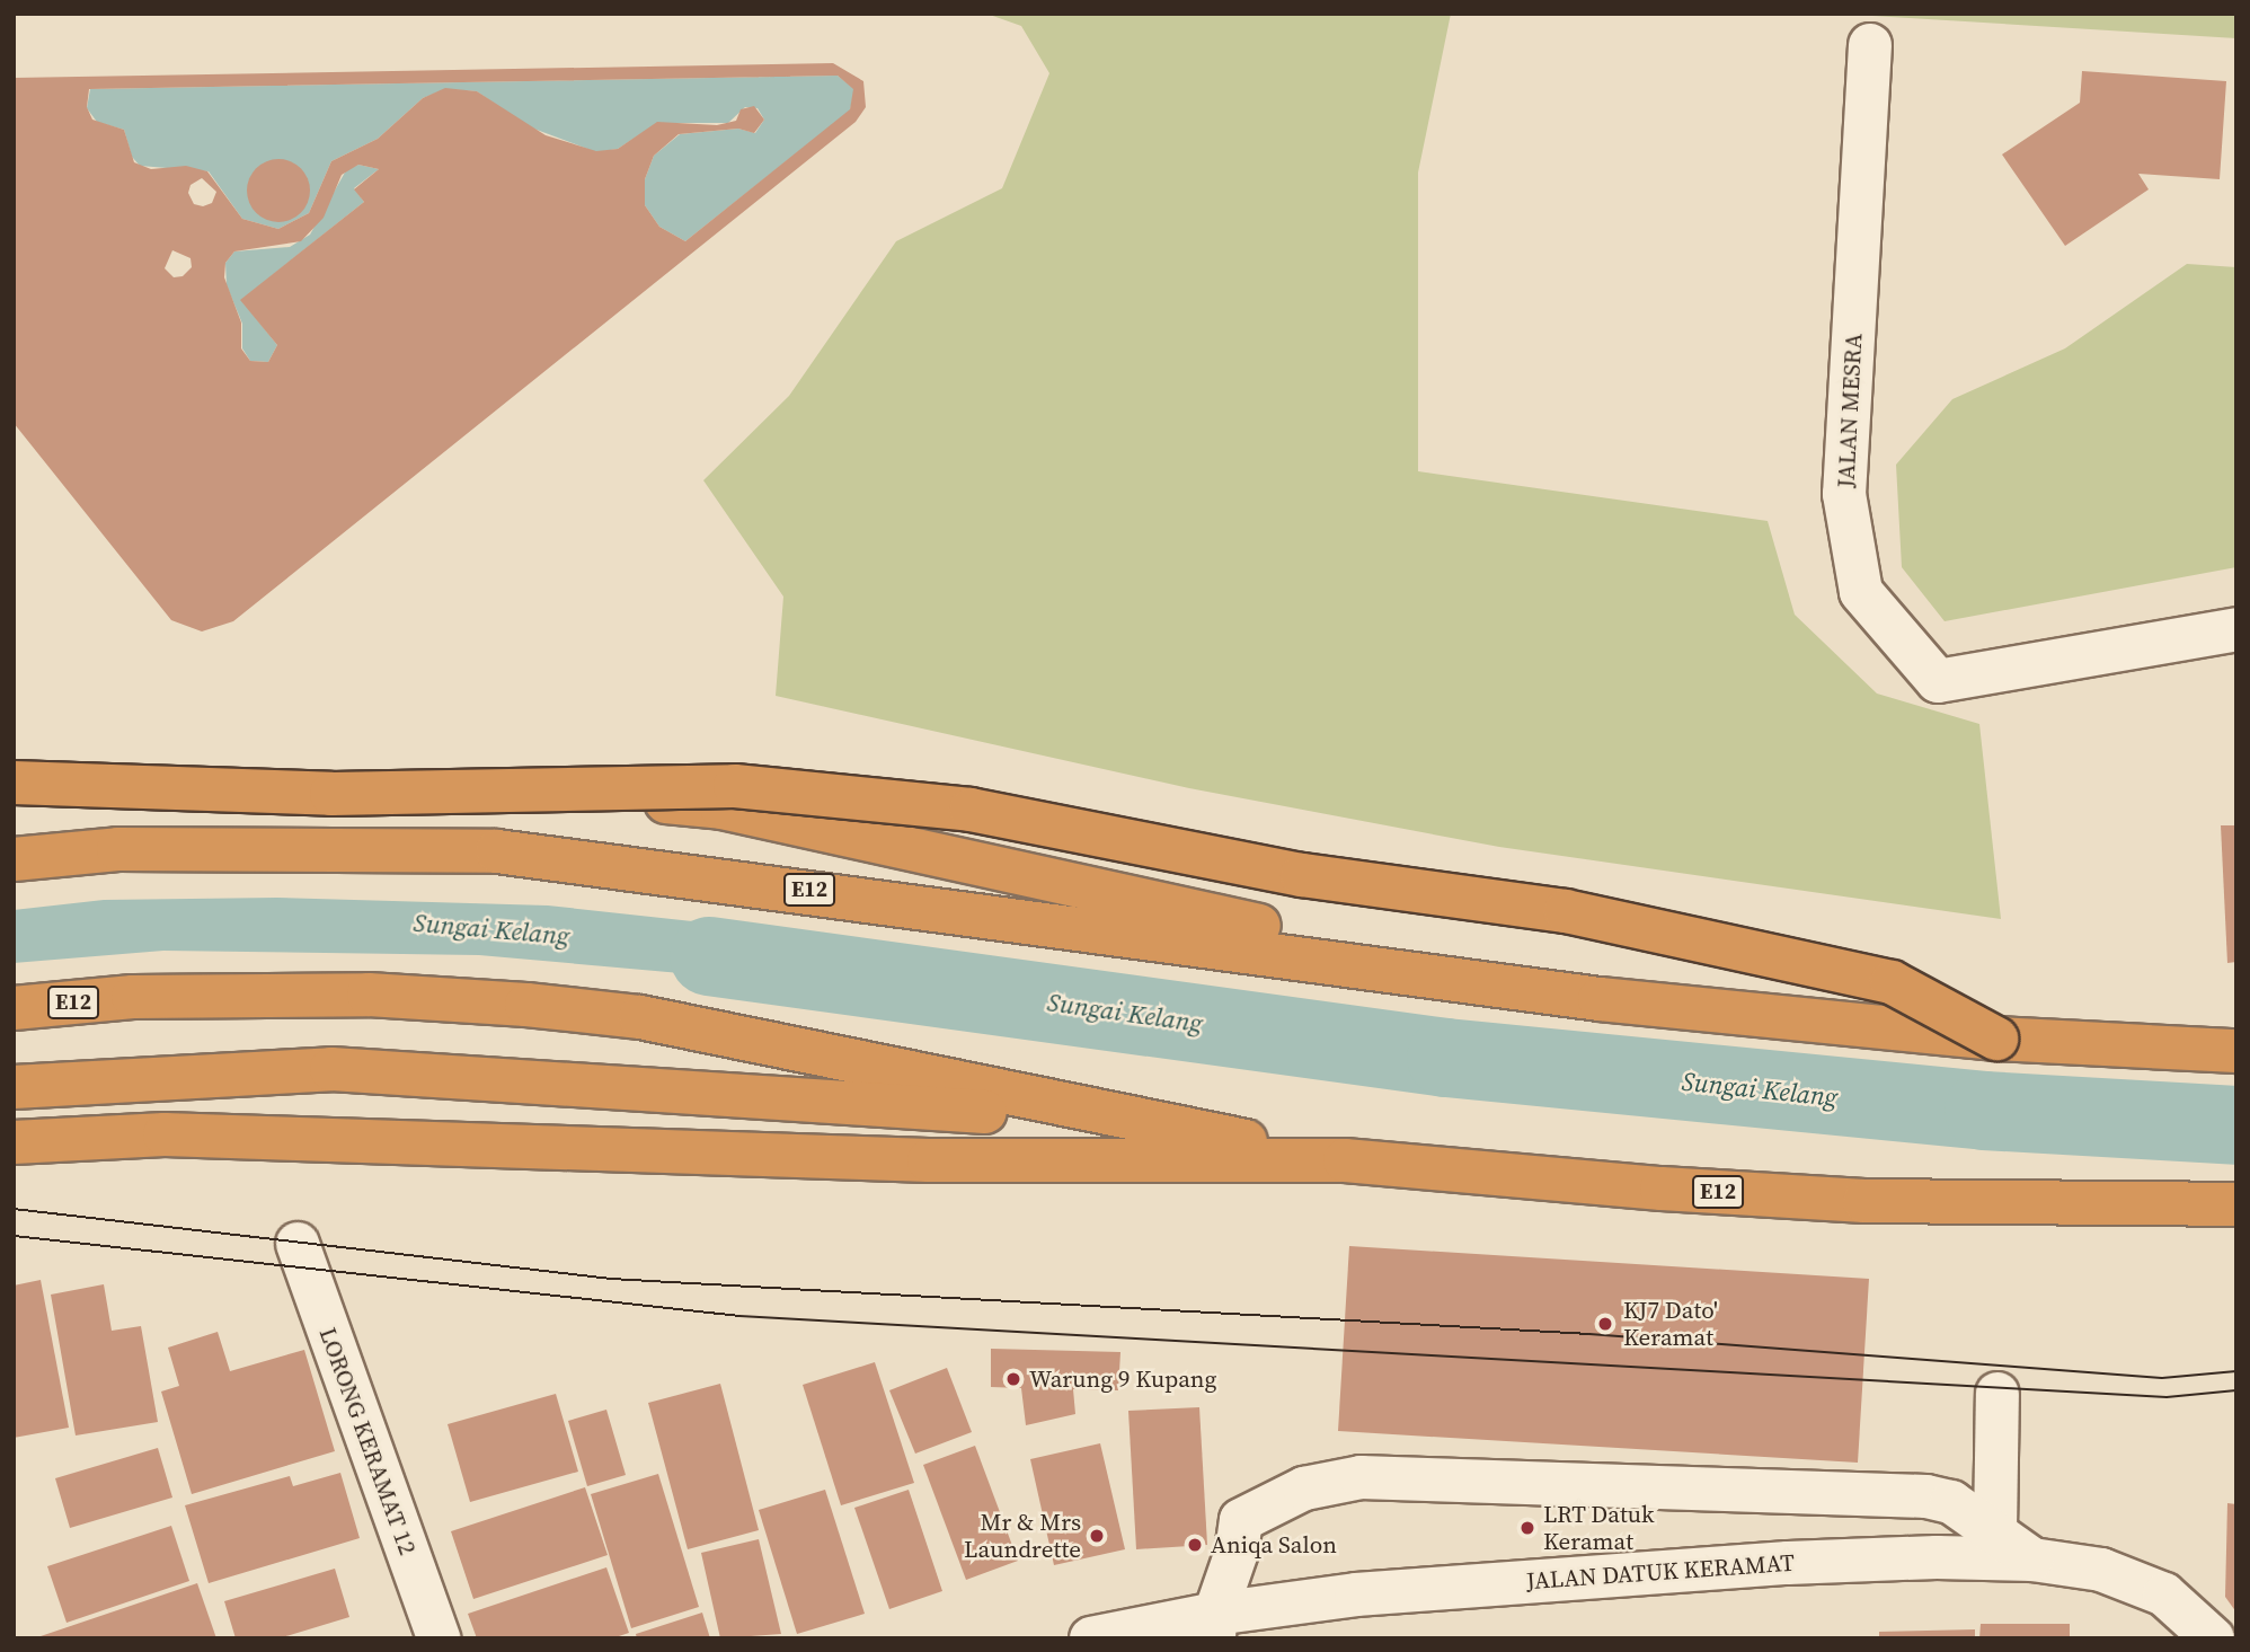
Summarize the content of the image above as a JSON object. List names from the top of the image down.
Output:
{
  "streets": {
    "highway": ["E12"],
    "street": ["JALAN MESRA", "LORONG KERAMAT 12", "JALAN DATUK KERAMAT"]
  },
  "water": ["Sungai Kelang"],
  "places": [
    "KJ7 Dato' Keramat",
    "Warung 9 Kupang",
    "LRT Datuk Keramat",
    "Mr & Mrs Laundrette",
    "Aniqa Salon"
  ]
}
